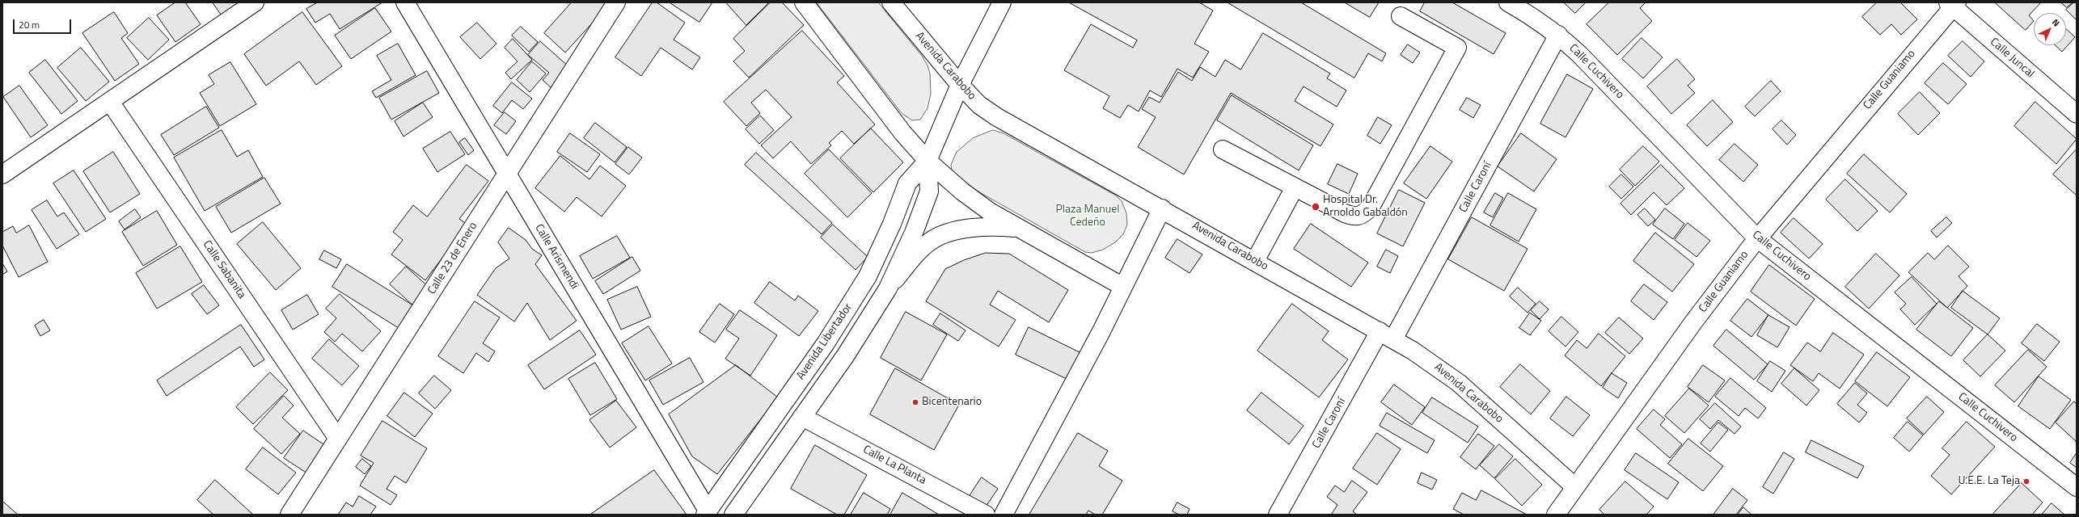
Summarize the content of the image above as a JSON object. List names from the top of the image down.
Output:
{
  "streets": {
    "main road": [
      "Calle Juncal",
      "Avenida Carabobo",
      "Calle Cuchivero",
      "Calle Guaniamo",
      "Calle Caroní",
      "Calle Arismendi",
      "Calle 23 de Enero",
      "Calle Sabanita",
      "Avenida Libertador",
      "Calle La Planta"
    ]
  },
  "crossings": [
    ["Calle Juncal", "Calle Guaniamo"],
    ["Avenida Carabobo", "Calle Guaniamo"],
    ["Avenida Carabobo", "Calle Caroní"],
    ["Avenida Carabobo", "Avenida Libertador"],
    ["Calle Cuchivero", "Calle Guaniamo"],
    ["Calle Cuchivero", "Calle Caroní"],
    ["Calle Arismendi", "Calle 23 de Enero"],
    ["Calle Arismendi", "Avenida Libertador"],
    ["Calle 23 de Enero", "Calle Sabanita"],
    ["Avenida Libertador", "Calle La Planta"]
  ],
  "parks": ["Plaza Manuel Cedeño"],
  "places": ["Hospital Dr. Arnoldo Gabaldón", "Bicentenario", "U.E.E. La Teja"],
  "scale_bar": "20 m",
  "north": "top right"
}
